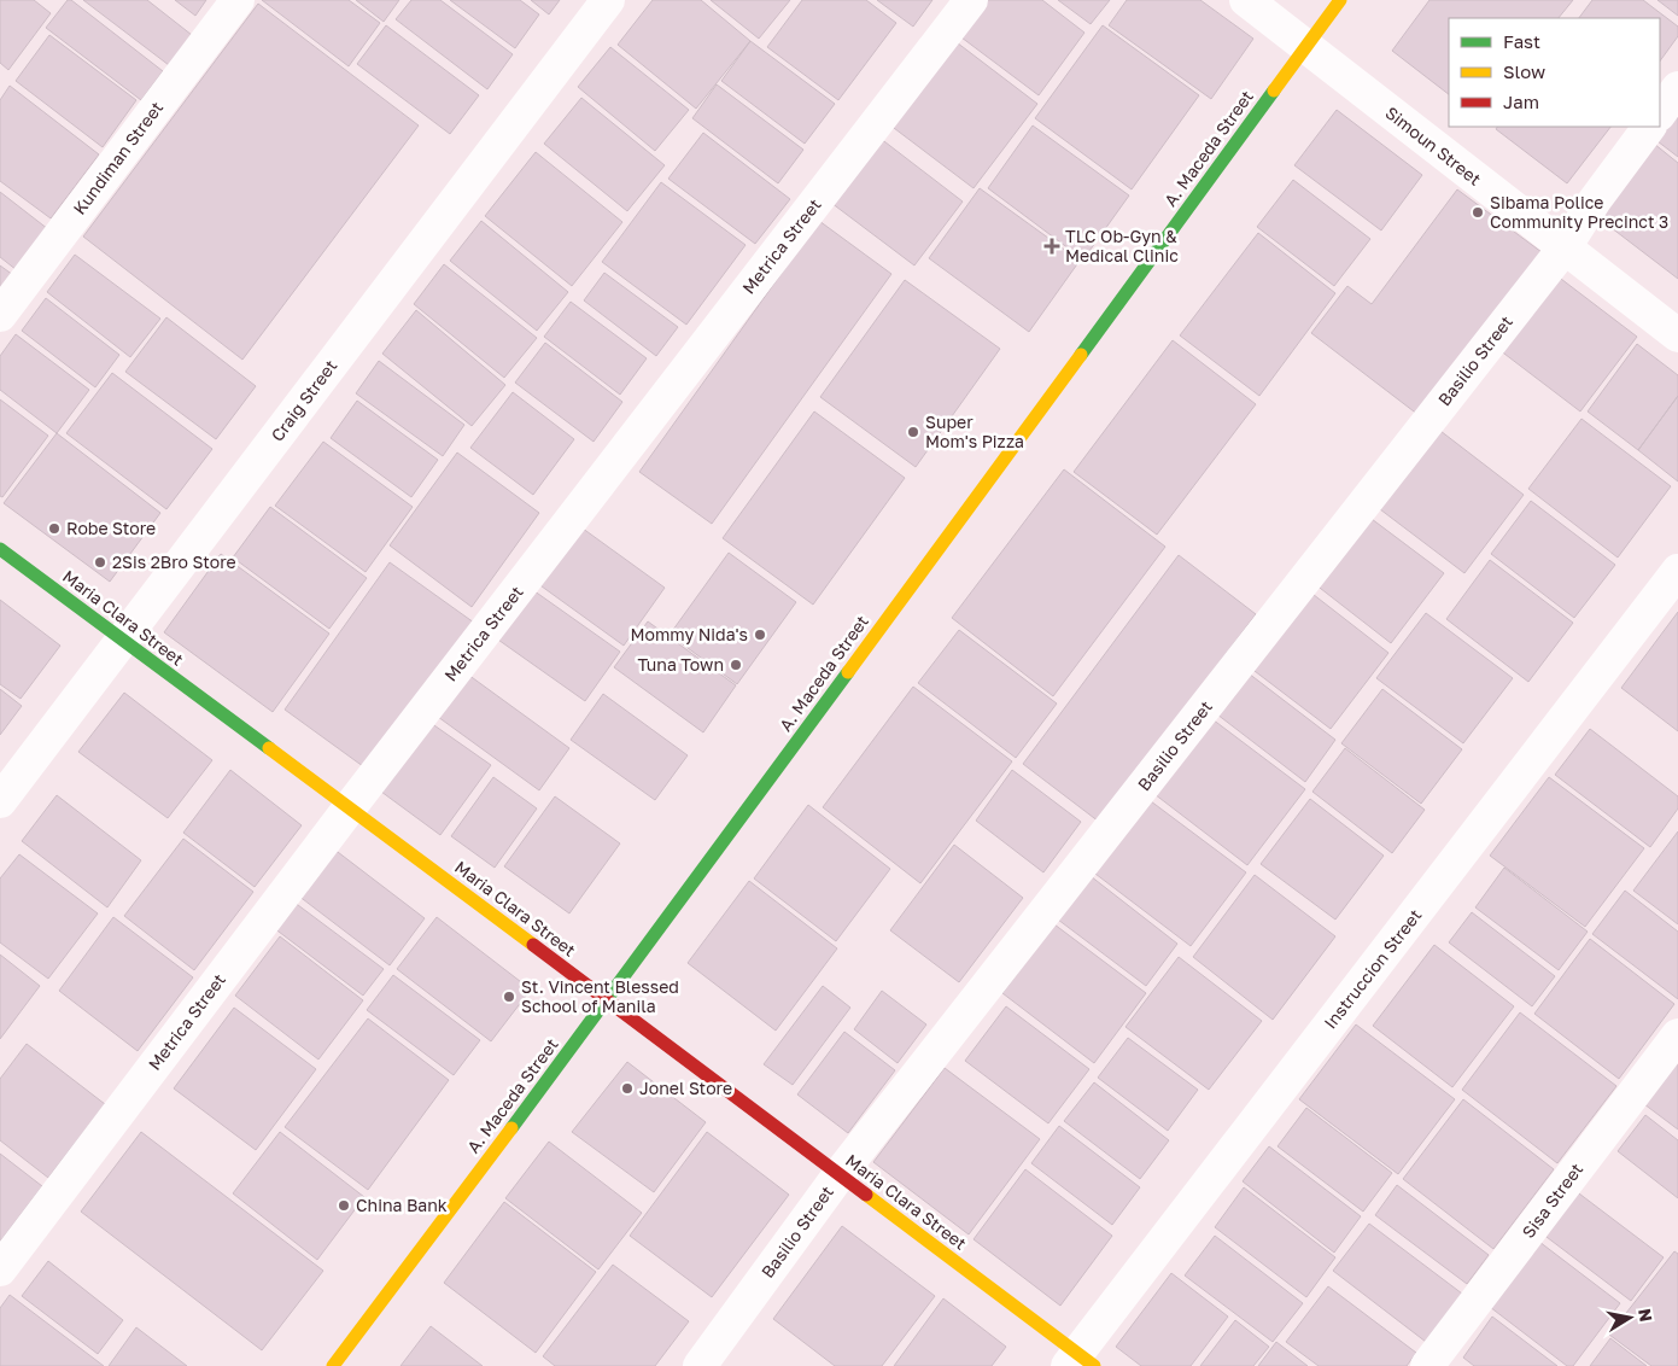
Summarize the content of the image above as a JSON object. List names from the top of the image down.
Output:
{
  "streets": {
    "main road": ["A. Maceda Street", "Maria Clara Street"],
    "street": [
      "Simoun Street",
      "Kundiman Street",
      "Metrica Street",
      "Basilio Street",
      "Craig Street",
      "Instruccion Street",
      "Sisa Street"
    ]
  },
  "crossings": [
    ["Simoun Street", "A. Maceda Street"],
    ["Simoun Street", "Basilio Street"],
    ["A. Maceda Street", "Maria Clara Street"],
    ["Metrica Street", "Maria Clara Street"],
    ["Basilio Street", "Maria Clara Street"],
    ["Craig Street", "Maria Clara Street"],
    ["Maria Clara Street", "Instruccion Street"]
  ],
  "places": {
    "other": [
      "Sibama Police Community Precinct 3",
      "Super Mom's Pizza",
      "Robe Store",
      "2Sis 2Bro Store",
      "Mommy Nida's",
      "Tuna Town",
      "St. Vincent Blessed School of Manila",
      "Jonel Store",
      "China Bank"
    ],
    "health": ["TLC Ob-Gyn & Medical Clinic"]
  },
  "legend": ["Fast", "Slow", "Jam"],
  "north": "right"
}
